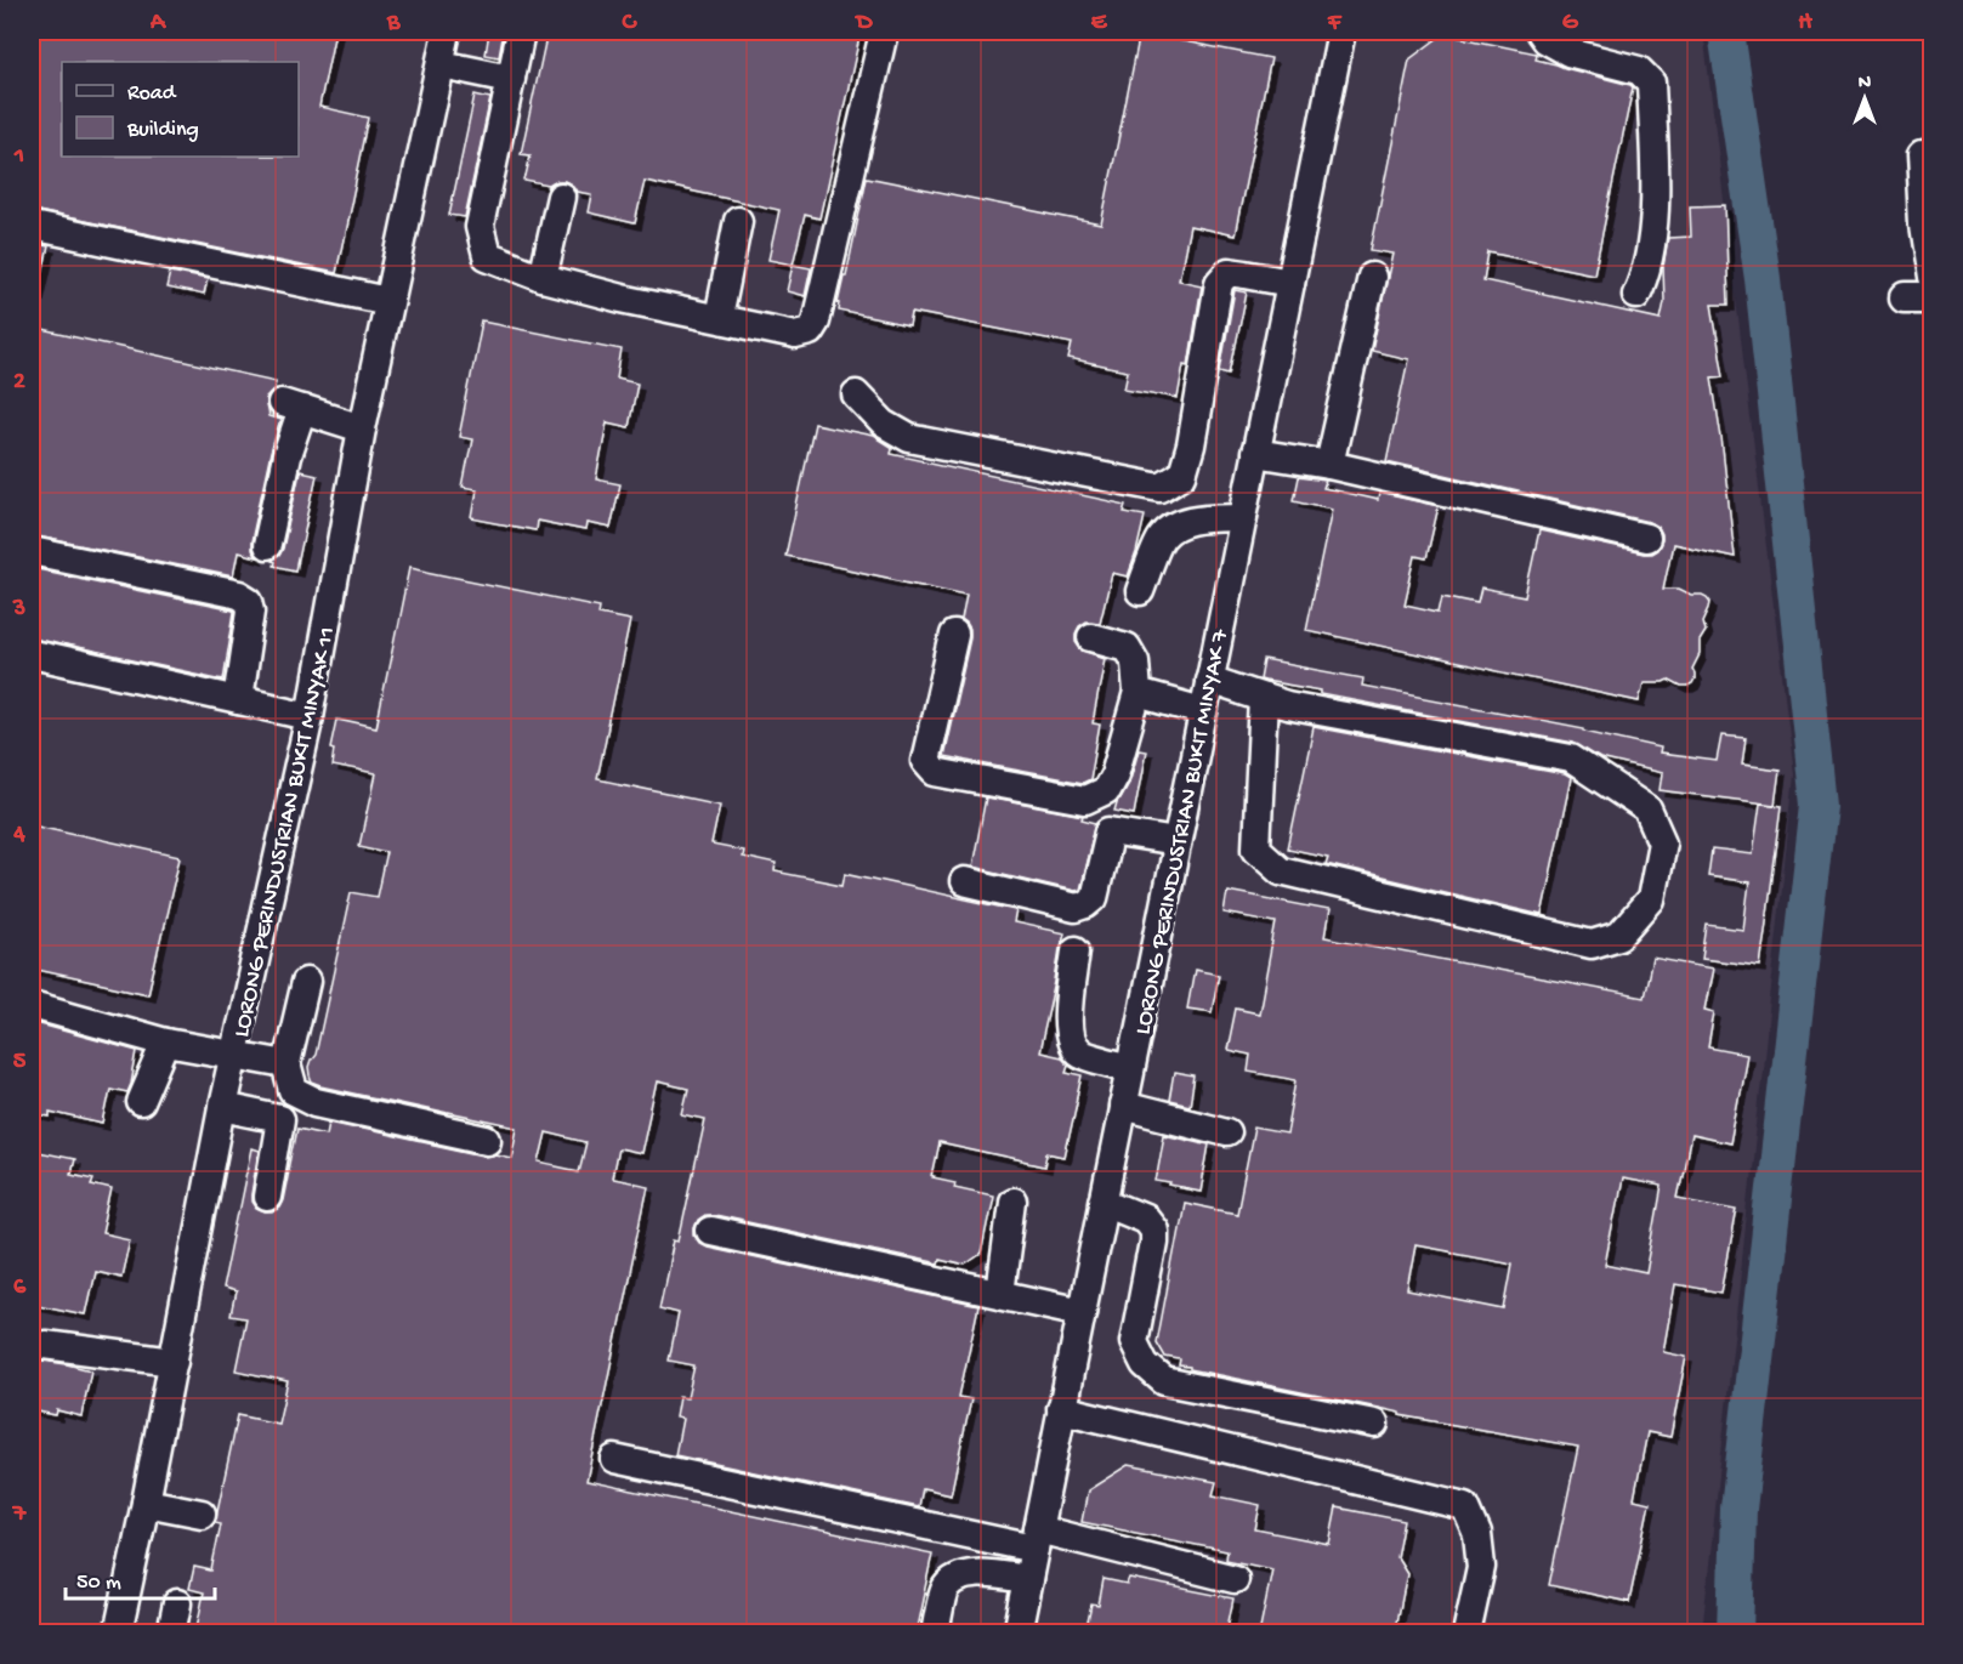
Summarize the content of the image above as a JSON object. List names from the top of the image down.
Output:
{
  "streets": {
    "street": ["LORONG PERINDUSTRIAN BUKIT MINYAK 11", "LORONG PERINDUSTRIAN BUKIT MINYAK 7"]
  },
  "legend": ["Road", "Building"],
  "scale_bar": "50 m",
  "north": "top",
  "grid": {
    "columns": [
      "A",
      "B",
      "C",
      "D",
      "E",
      "F",
      "G",
      "H"
    ],
    "rows": [
      "1",
      "2",
      "3",
      "4",
      "5",
      "6",
      "7"
    ]
  }
}
